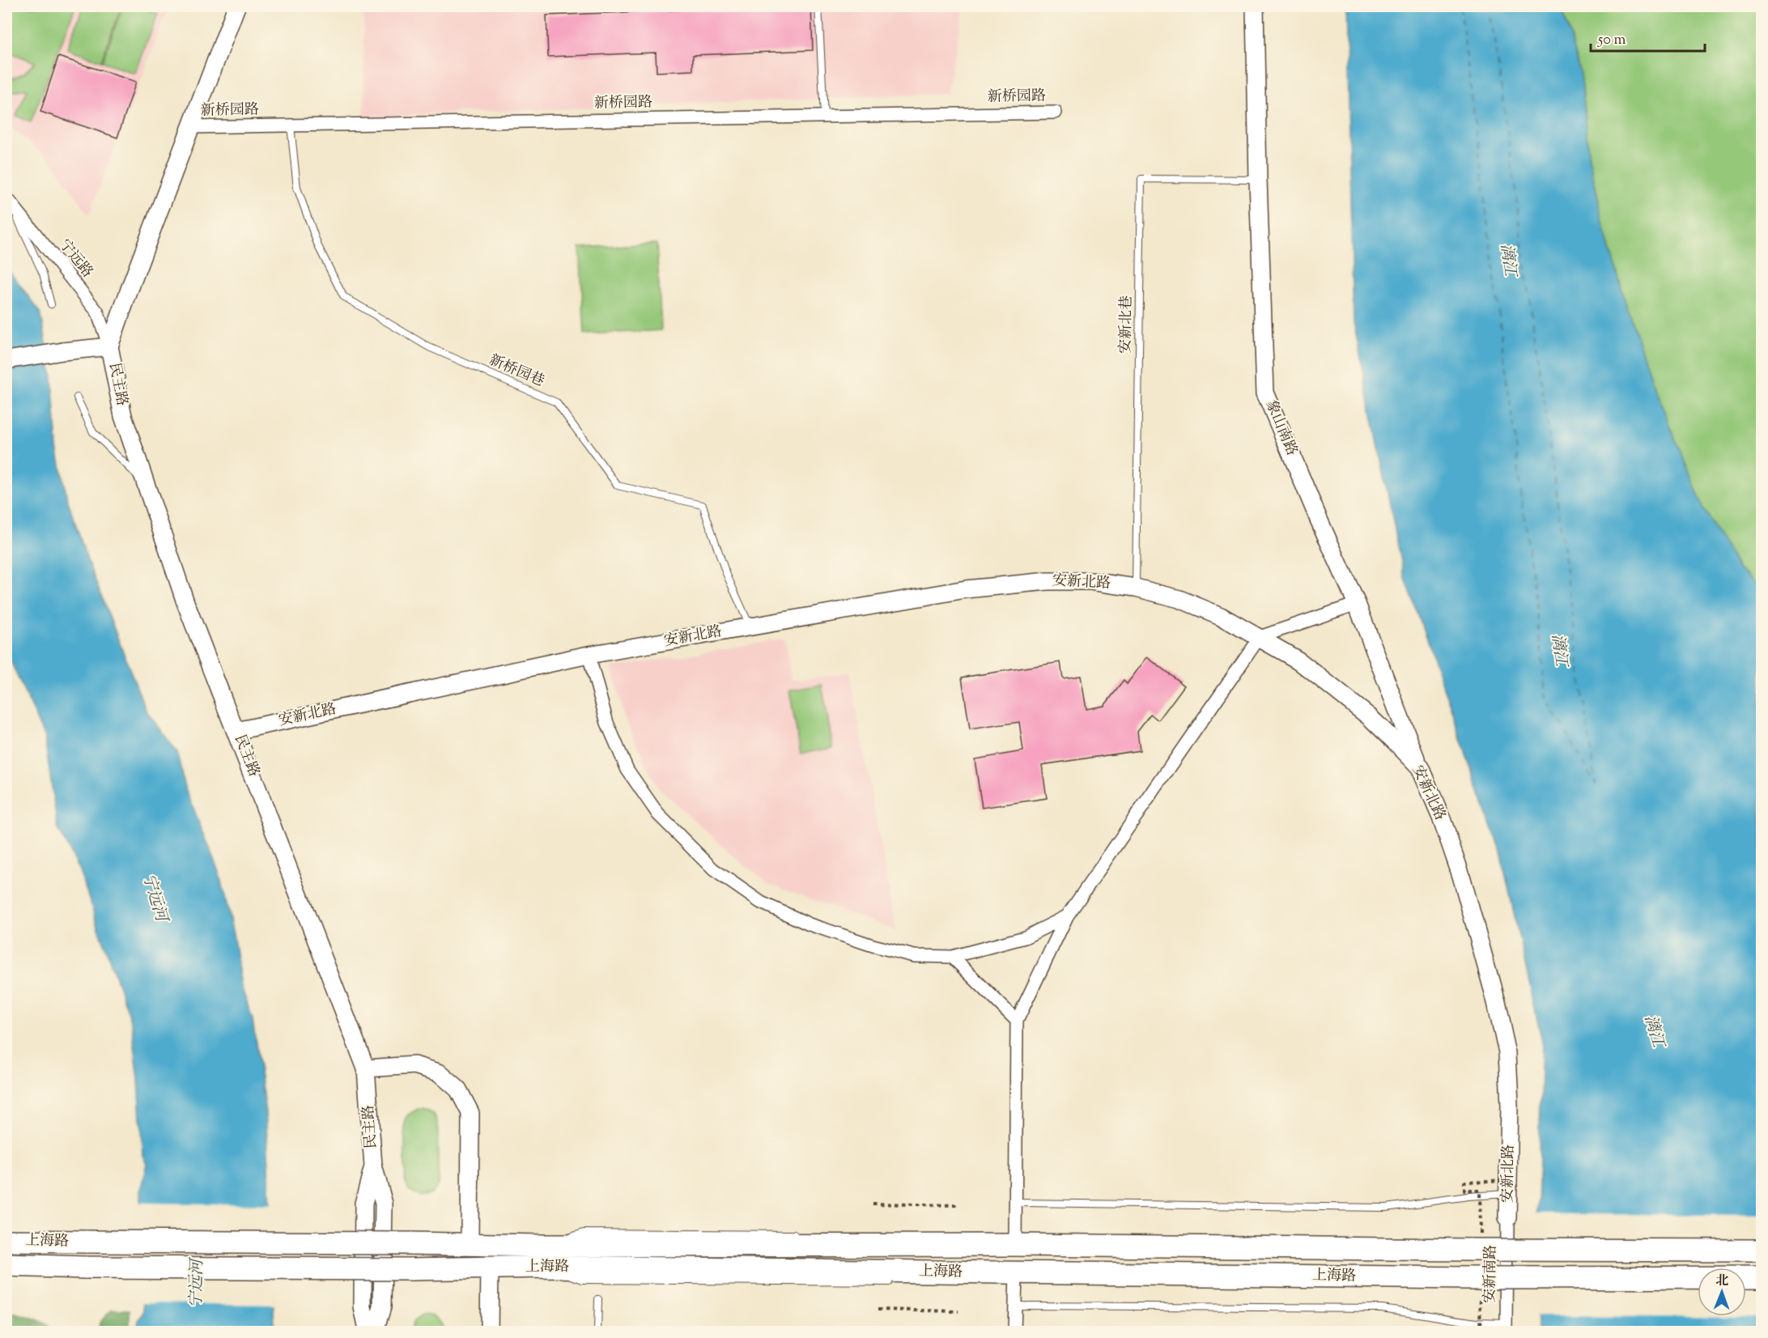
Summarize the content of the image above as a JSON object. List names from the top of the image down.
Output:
{
  "streets": {
    "highway": ["上海路"],
    "street": [
      "新桥园路",
      "宁远路",
      "民主路",
      "象山南路",
      "安新北路",
      "安新南路"
    ],
    "lane": ["安新北巷", "新桥园巷"]
  },
  "crossings": [
    ["新桥园路", "新桥园巷"],
    ["新桥园路", "民主路"],
    ["宁远路", "民主路"],
    ["安新北巷", "象山南路"],
    ["安新北巷", "安新北路"],
    ["新桥园巷", "安新北路"],
    ["民主路", "安新北路"],
    ["象山南路", "安新北路"],
    ["安新北路", "安新南路"]
  ],
  "water": ["漓江", "宁远河"],
  "scale_bar": "50 m",
  "north": "top"
}
